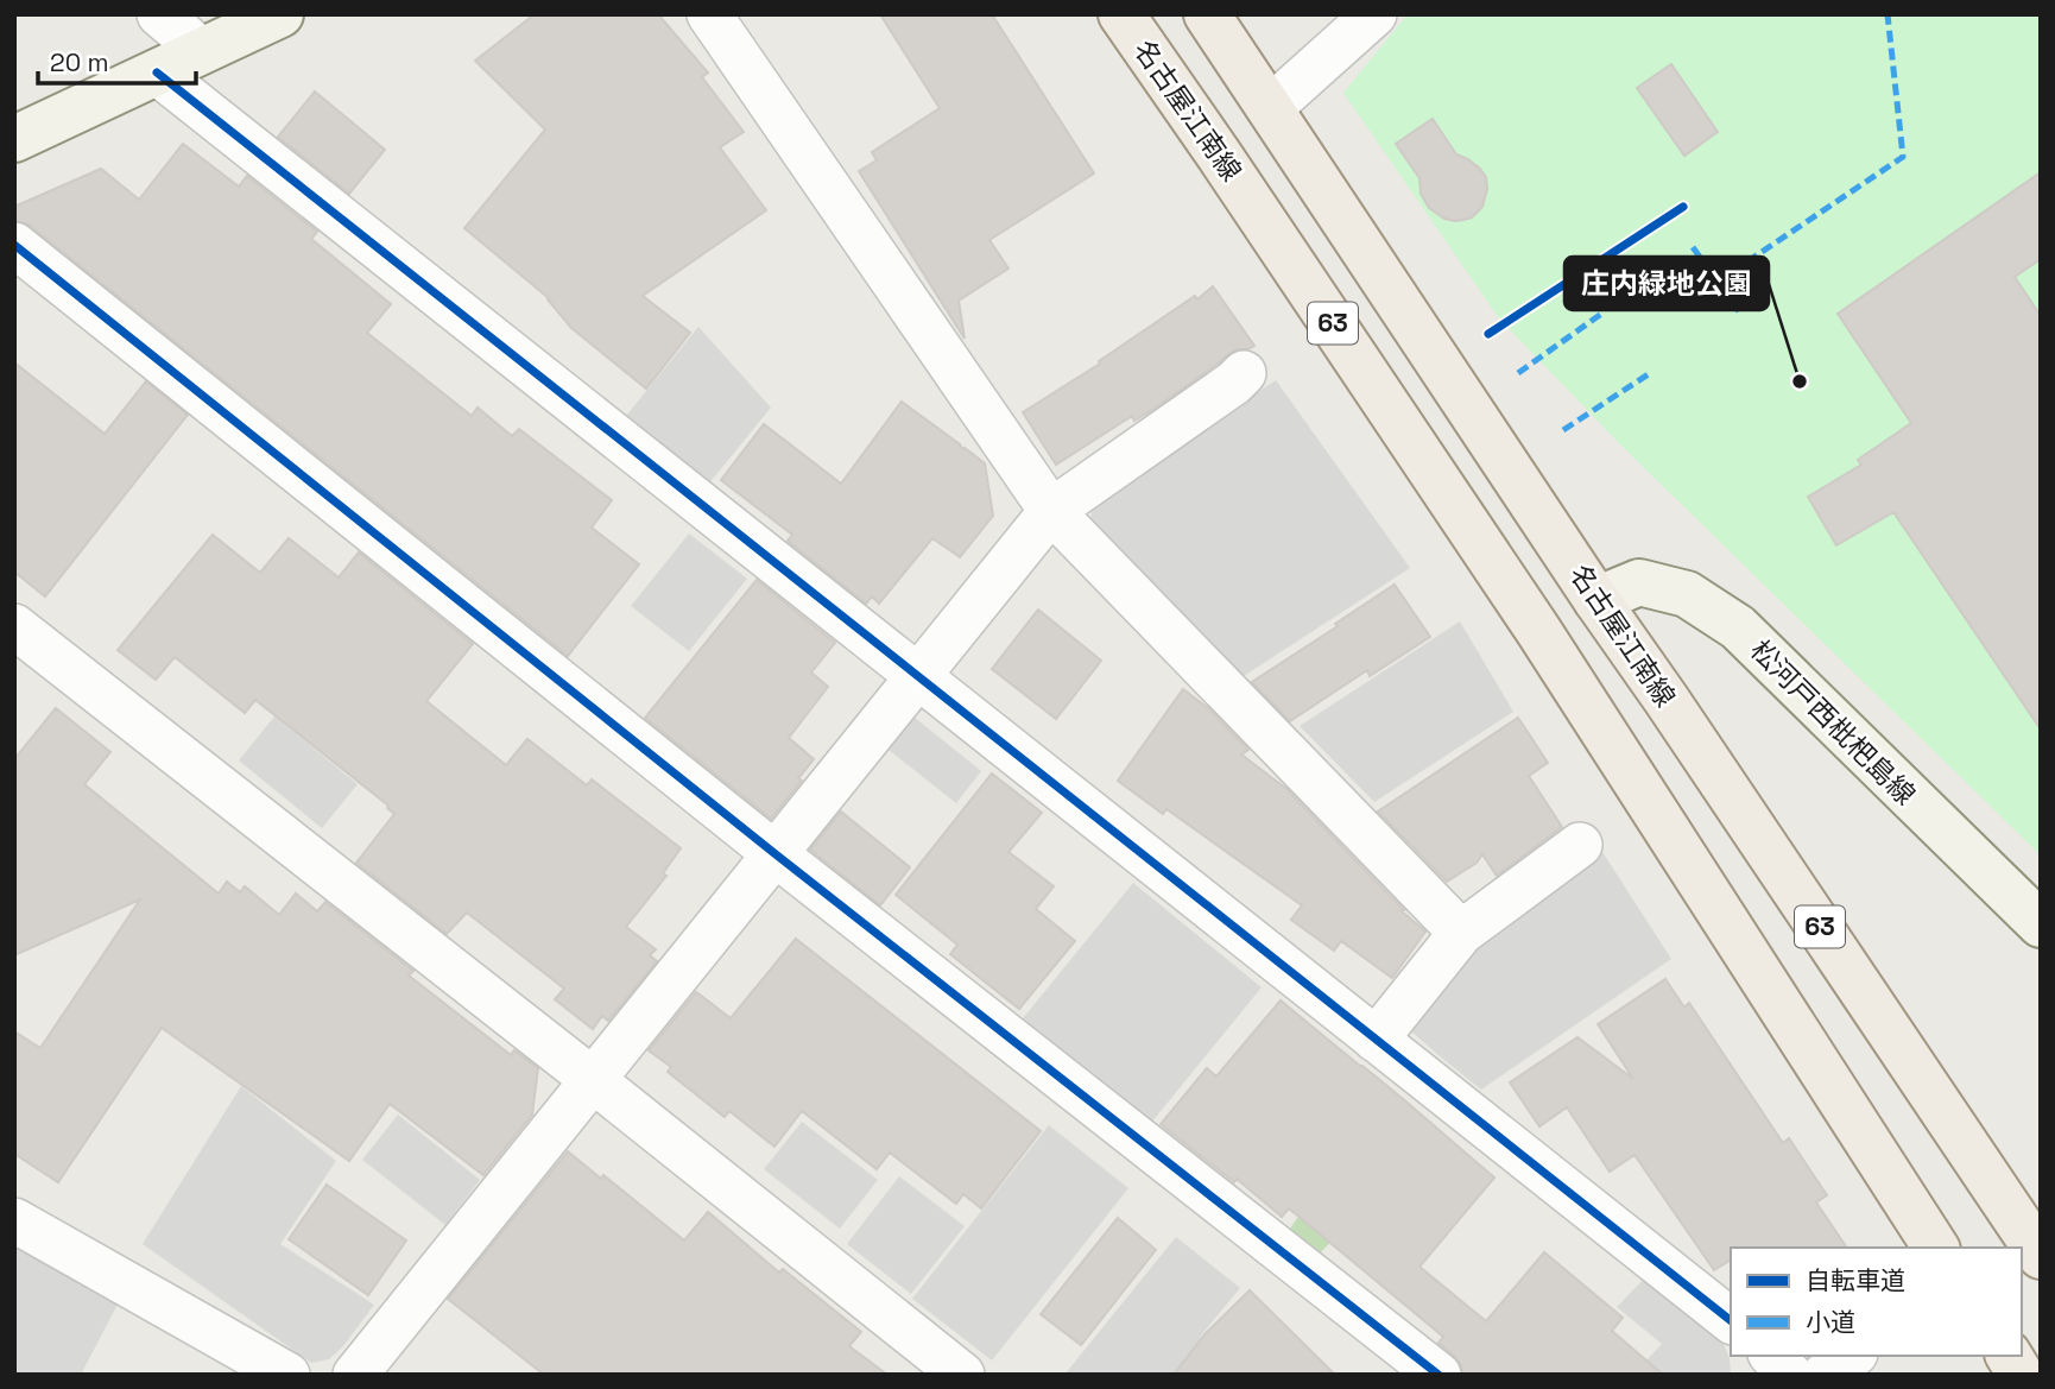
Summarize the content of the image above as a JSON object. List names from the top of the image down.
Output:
{
  "streets": {
    "main road": ["名古屋江南線", "63", "松河戸西枇杷島線"]
  },
  "crossings": [
    ["名古屋江南線", "松河戸西枇杷島線"]
  ],
  "places": ["庄内緑地公園"],
  "legend": ["自転車道", "小道"],
  "scale_bar": "20 m"
}
